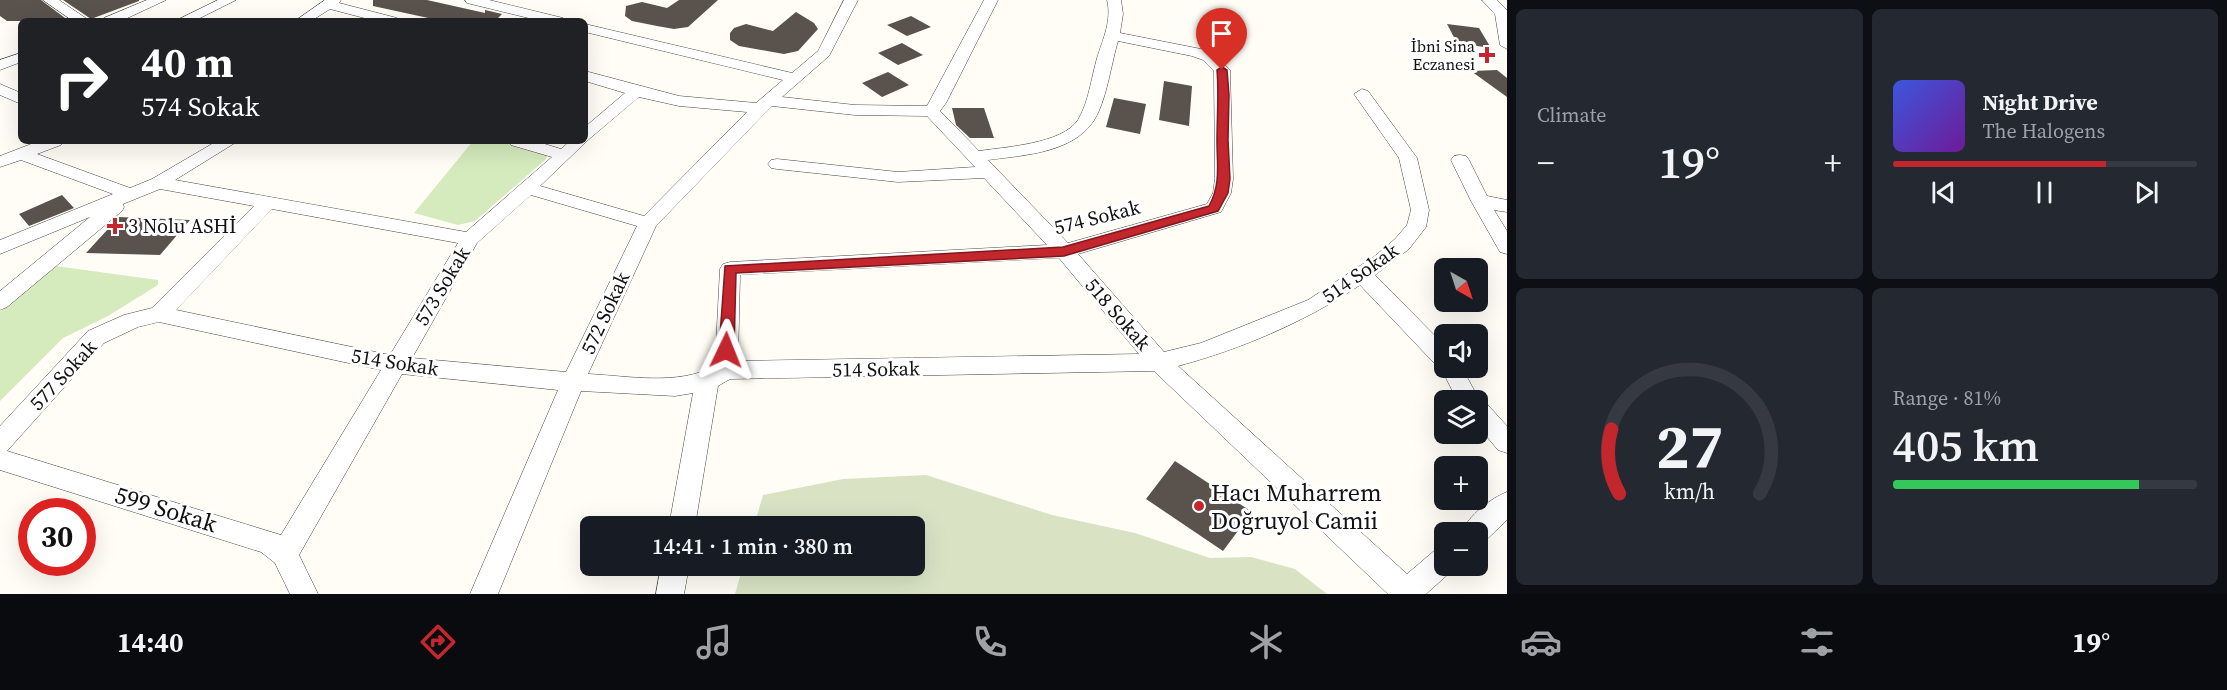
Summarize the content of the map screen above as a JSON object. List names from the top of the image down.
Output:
{
  "streets": {
    "street": [
      "574 Sokak",
      "514 Sokak",
      "573 Sokak",
      "572 Sokak",
      "518 Sokak",
      "577 Sokak",
      "599 Sokak"
    ]
  },
  "crossings": [
    ["574 Sokak", "514 Sokak"],
    ["574 Sokak", "518 Sokak"],
    ["514 Sokak", "573 Sokak"],
    ["514 Sokak", "572 Sokak"],
    ["514 Sokak", "518 Sokak"],
    ["514 Sokak", "577 Sokak"],
    ["573 Sokak", "599 Sokak"]
  ],
  "places": {
    "health": ["İbni Sina Eczanesi", "3 Nolu ASHİ"],
    "other": ["Hacı Muharrem Doğruyol Camii"]
  },
  "north": "bottom right",
  "page": {
    "tile": [
      "Climate",
      ["Range · 81%", "405 km"]
    ],
    "turn": ["40 m", "574 Sokak"],
    "song": ["Night Drive", "The Halogens"],
    "heat": ["−", "19°", "+"],
    "map_buttons": ["+", "−"],
    "limit": "30",
    "trip": "14:41 · 1 min · 380 m",
    "tabs": ["14:40", "19°"],
    "gauge": ["27", "km/h"]
  }
}
